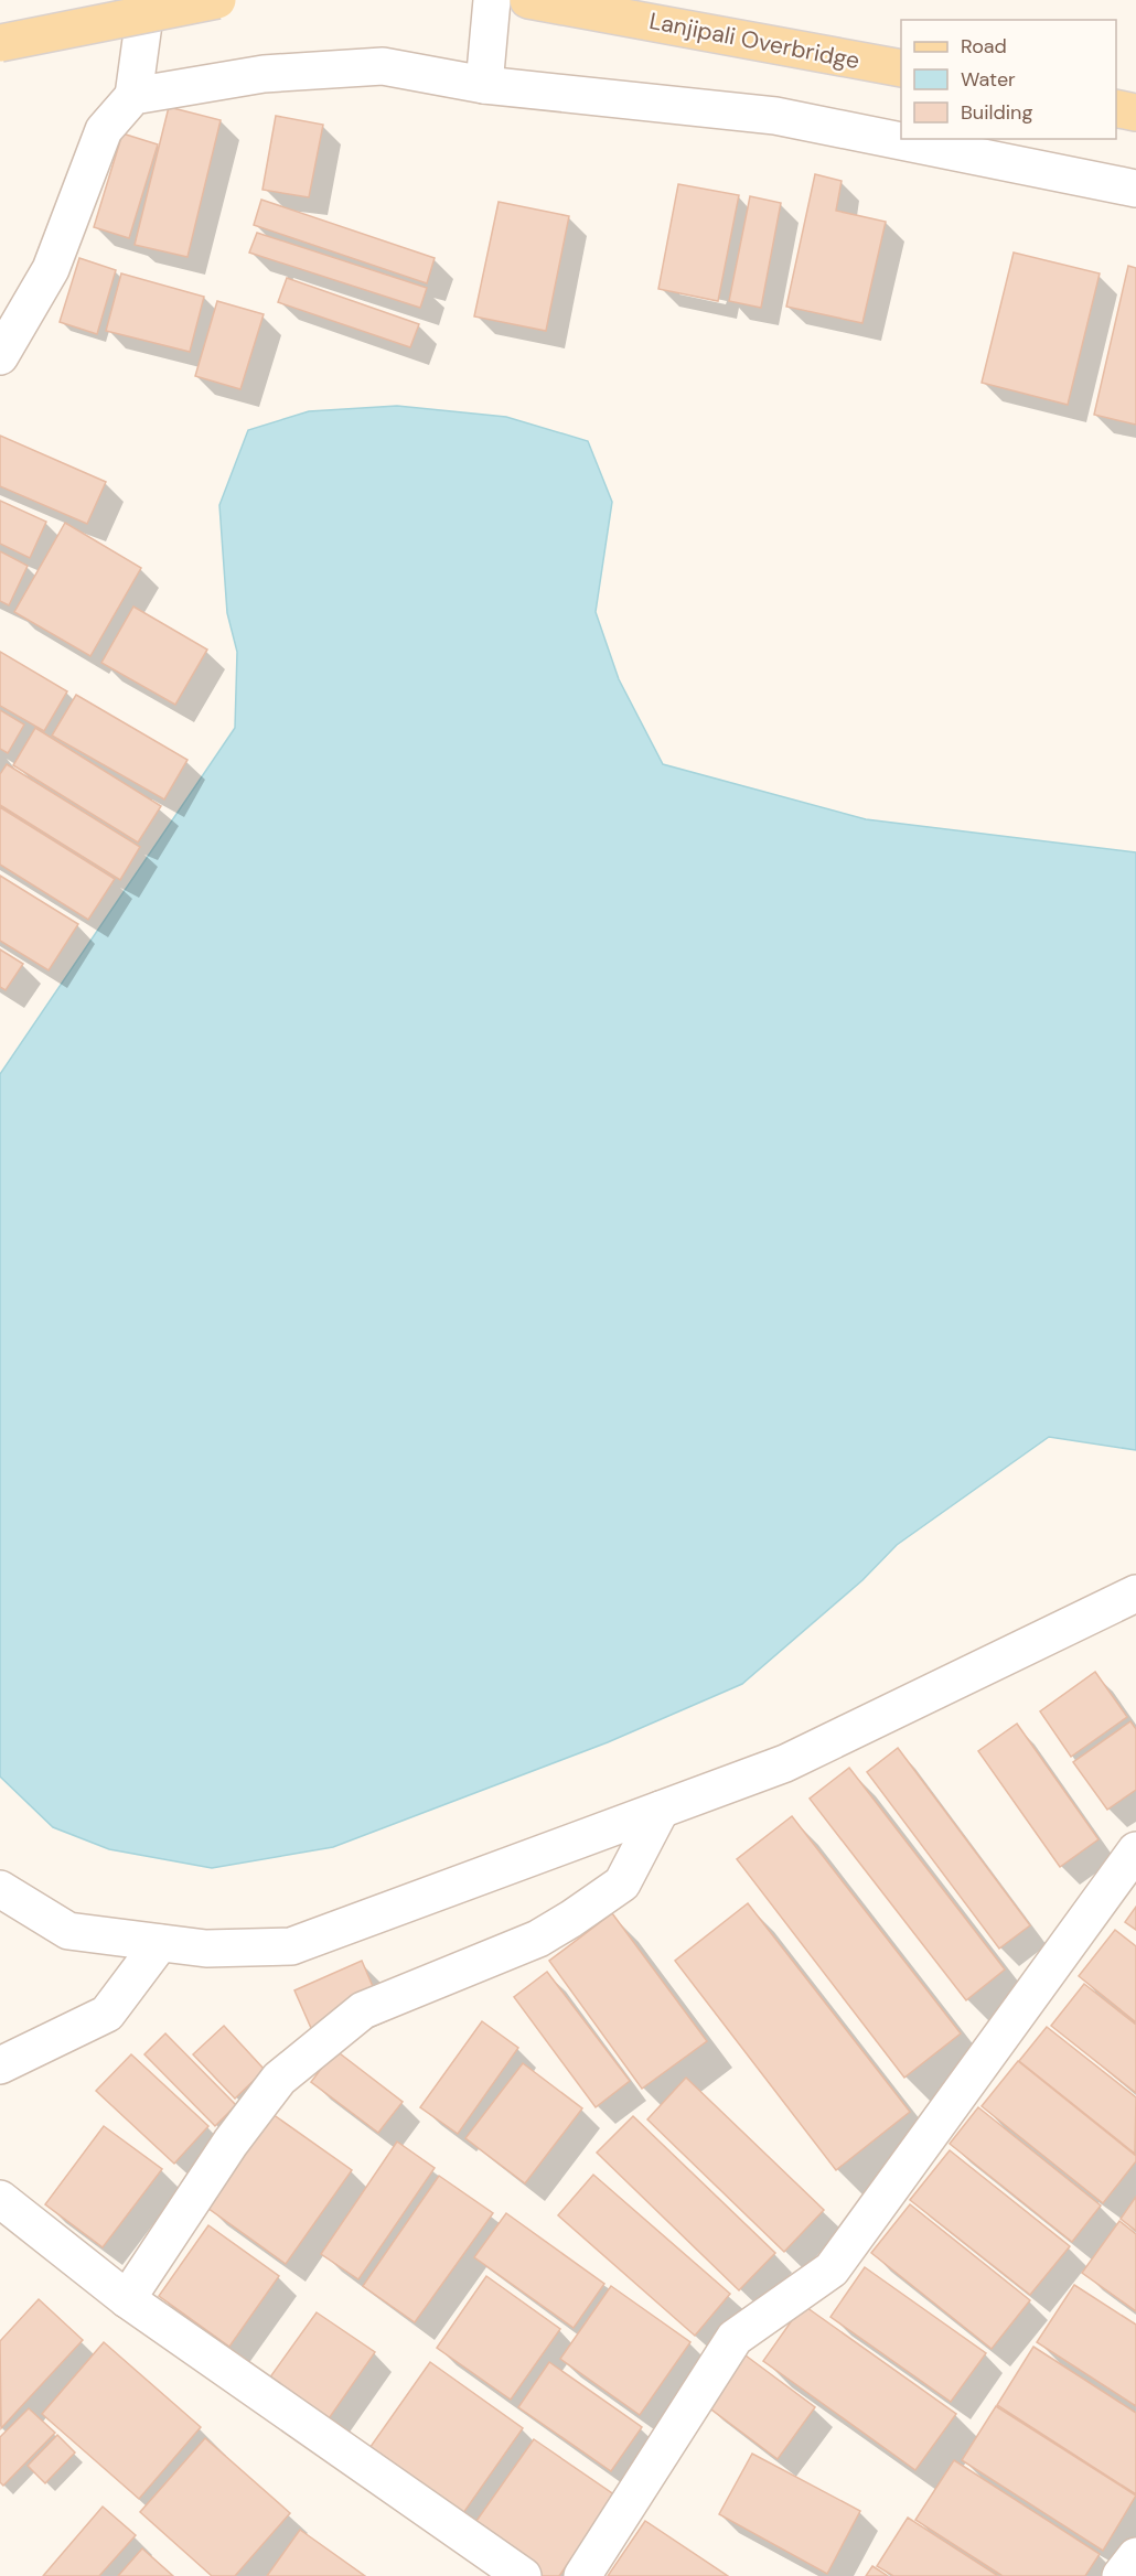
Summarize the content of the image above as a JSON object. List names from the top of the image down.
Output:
{
  "streets": {
    "main road": ["Lanjipali Overbridge"]
  },
  "legend": ["Road", "Water", "Building"]
}
